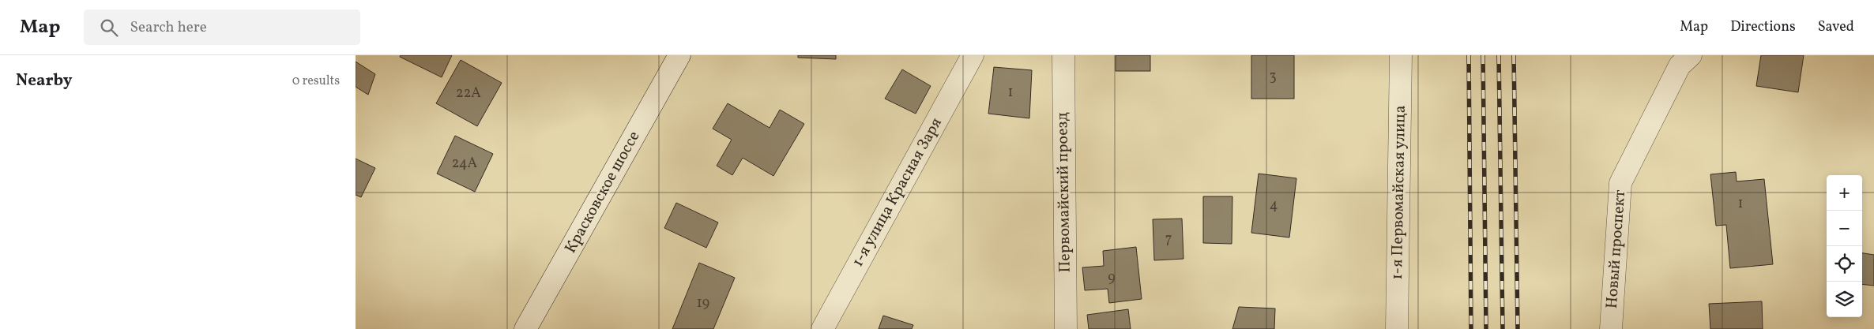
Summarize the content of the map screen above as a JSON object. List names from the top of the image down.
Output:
{
  "streets": {
    "street": [
      "Красковское шоссе",
      "1-я улица Красная Заря",
      "Первомайский проезд",
      "1-я Первомайская улица",
      "Новый проспект"
    ]
  },
  "house_numbers": [
    "3",
    "1",
    "22А",
    "24А",
    "1",
    "4",
    "7",
    "9",
    "19"
  ],
  "page": {
    "header": "Map",
    "search": "Search here",
    "nav": ["Map", "Directions", "Saved"],
    "heading": ["Nearby", "0 results"],
    "map_buttons": ["+", "−"]
  }
}
